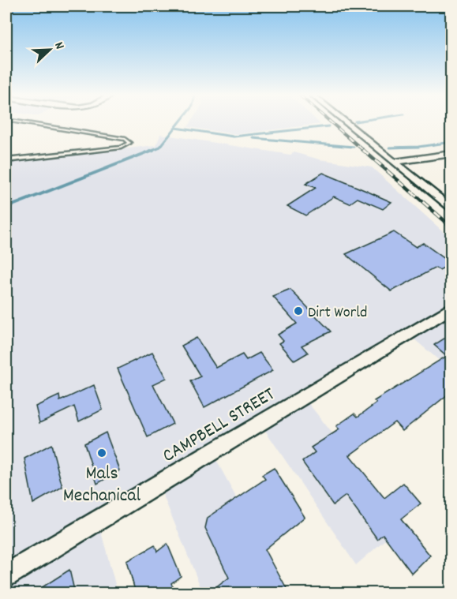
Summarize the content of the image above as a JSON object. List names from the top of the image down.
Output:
{
  "streets": {
    "street": ["CAMPBELL STREET"]
  },
  "places": ["Dirt World", "Mals Mechanical"],
  "north": "top right"
}
